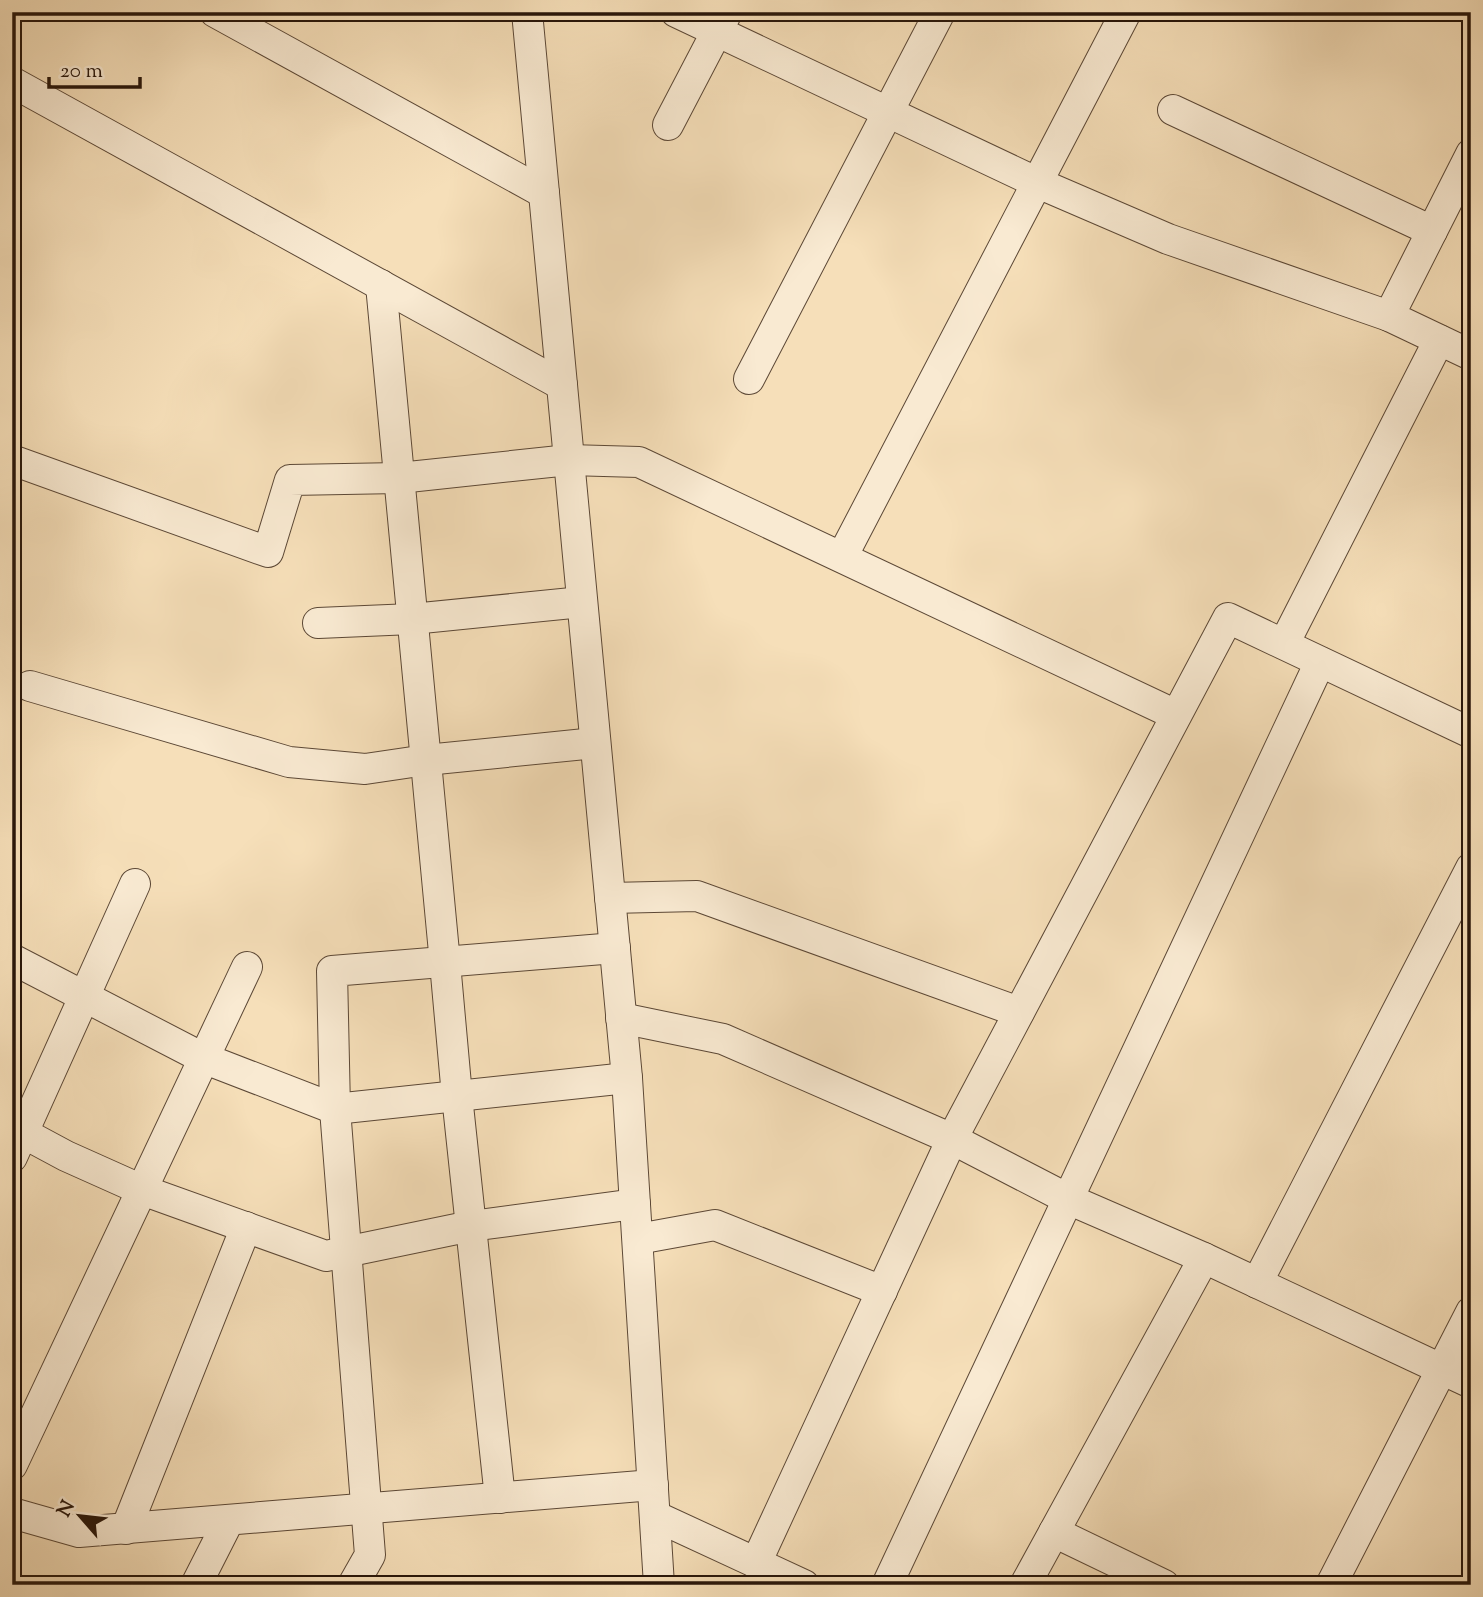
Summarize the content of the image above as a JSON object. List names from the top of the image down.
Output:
{
  "scale_bar": "20 m",
  "north": "top left"
}
